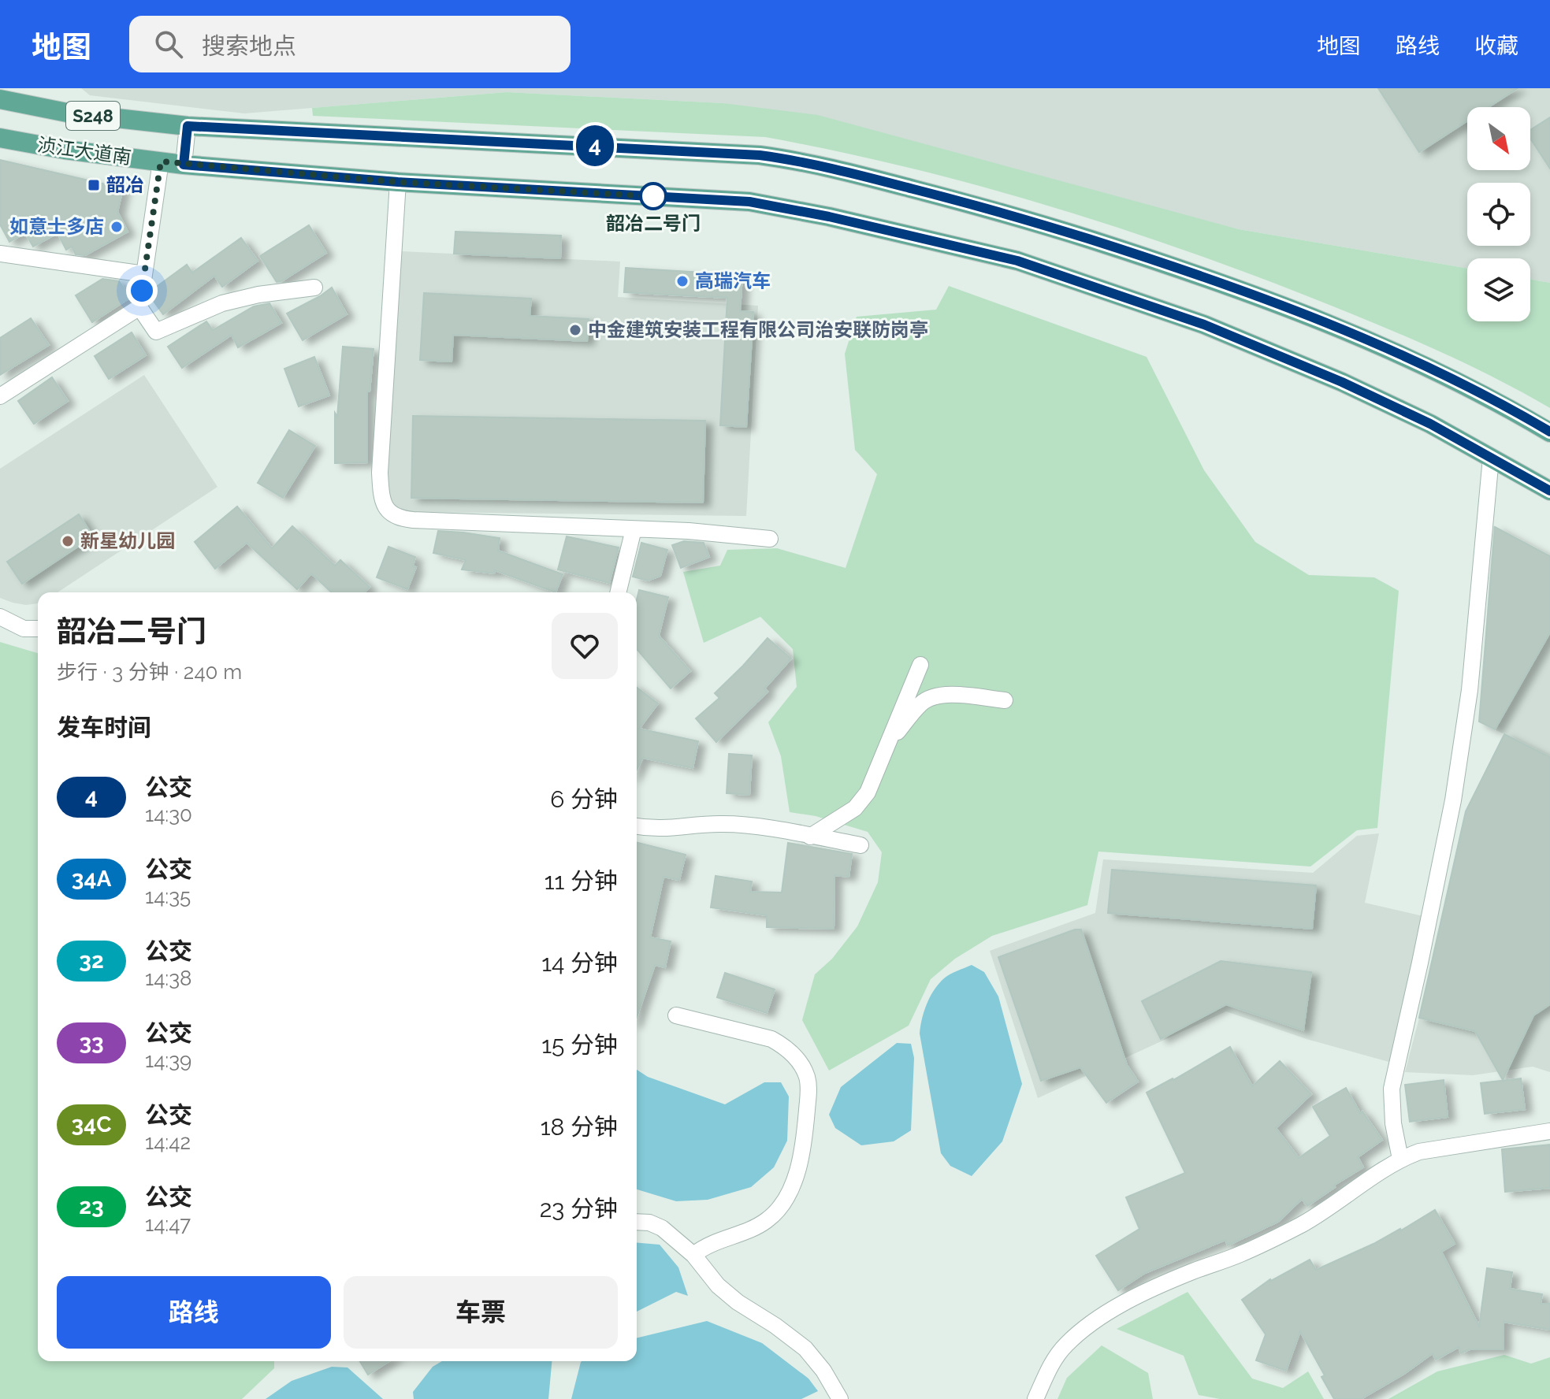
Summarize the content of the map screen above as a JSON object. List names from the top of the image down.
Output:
{
  "streets": {
    "main road": ["S248", "浈江大道南"]
  },
  "places": {
    "transit": ["韶冶"],
    "other": [
      "韶冶二号门",
      "如意士多店",
      "高瑞汽车",
      "中金建筑安装工程有限公司治安联防岗亭",
      "新星幼儿园"
    ]
  },
  "lines": ["bus line 4"],
  "north": "bottom right",
  "page": {
    "header": "地图",
    "search": "搜索地点",
    "nav": ["地图", "路线", "收藏"],
    "on_map": "4",
    "heading": [
      ["韶冶二号门", "步行 · 3 分钟 · 240 m"],
      "发车时间"
    ],
    "list": [
      {
        "mark": "4",
        "name": "公交",
        "note": "14:30",
        "value": "6 分钟"
      },
      {
        "mark": "34A",
        "name": "公交",
        "note": "14:35",
        "value": "11 分钟"
      },
      {
        "mark": "32",
        "name": "公交",
        "note": "14:38",
        "value": "14 分钟"
      },
      {
        "mark": "33",
        "name": "公交",
        "note": "14:39",
        "value": "15 分钟"
      },
      {
        "mark": "34C",
        "name": "公交",
        "note": "14:42",
        "value": "18 分钟"
      },
      {
        "mark": "23",
        "name": "公交",
        "note": "14:47",
        "value": "23 分钟"
      }
    ],
    "buttons": ["路线", "车票"]
  }
}
